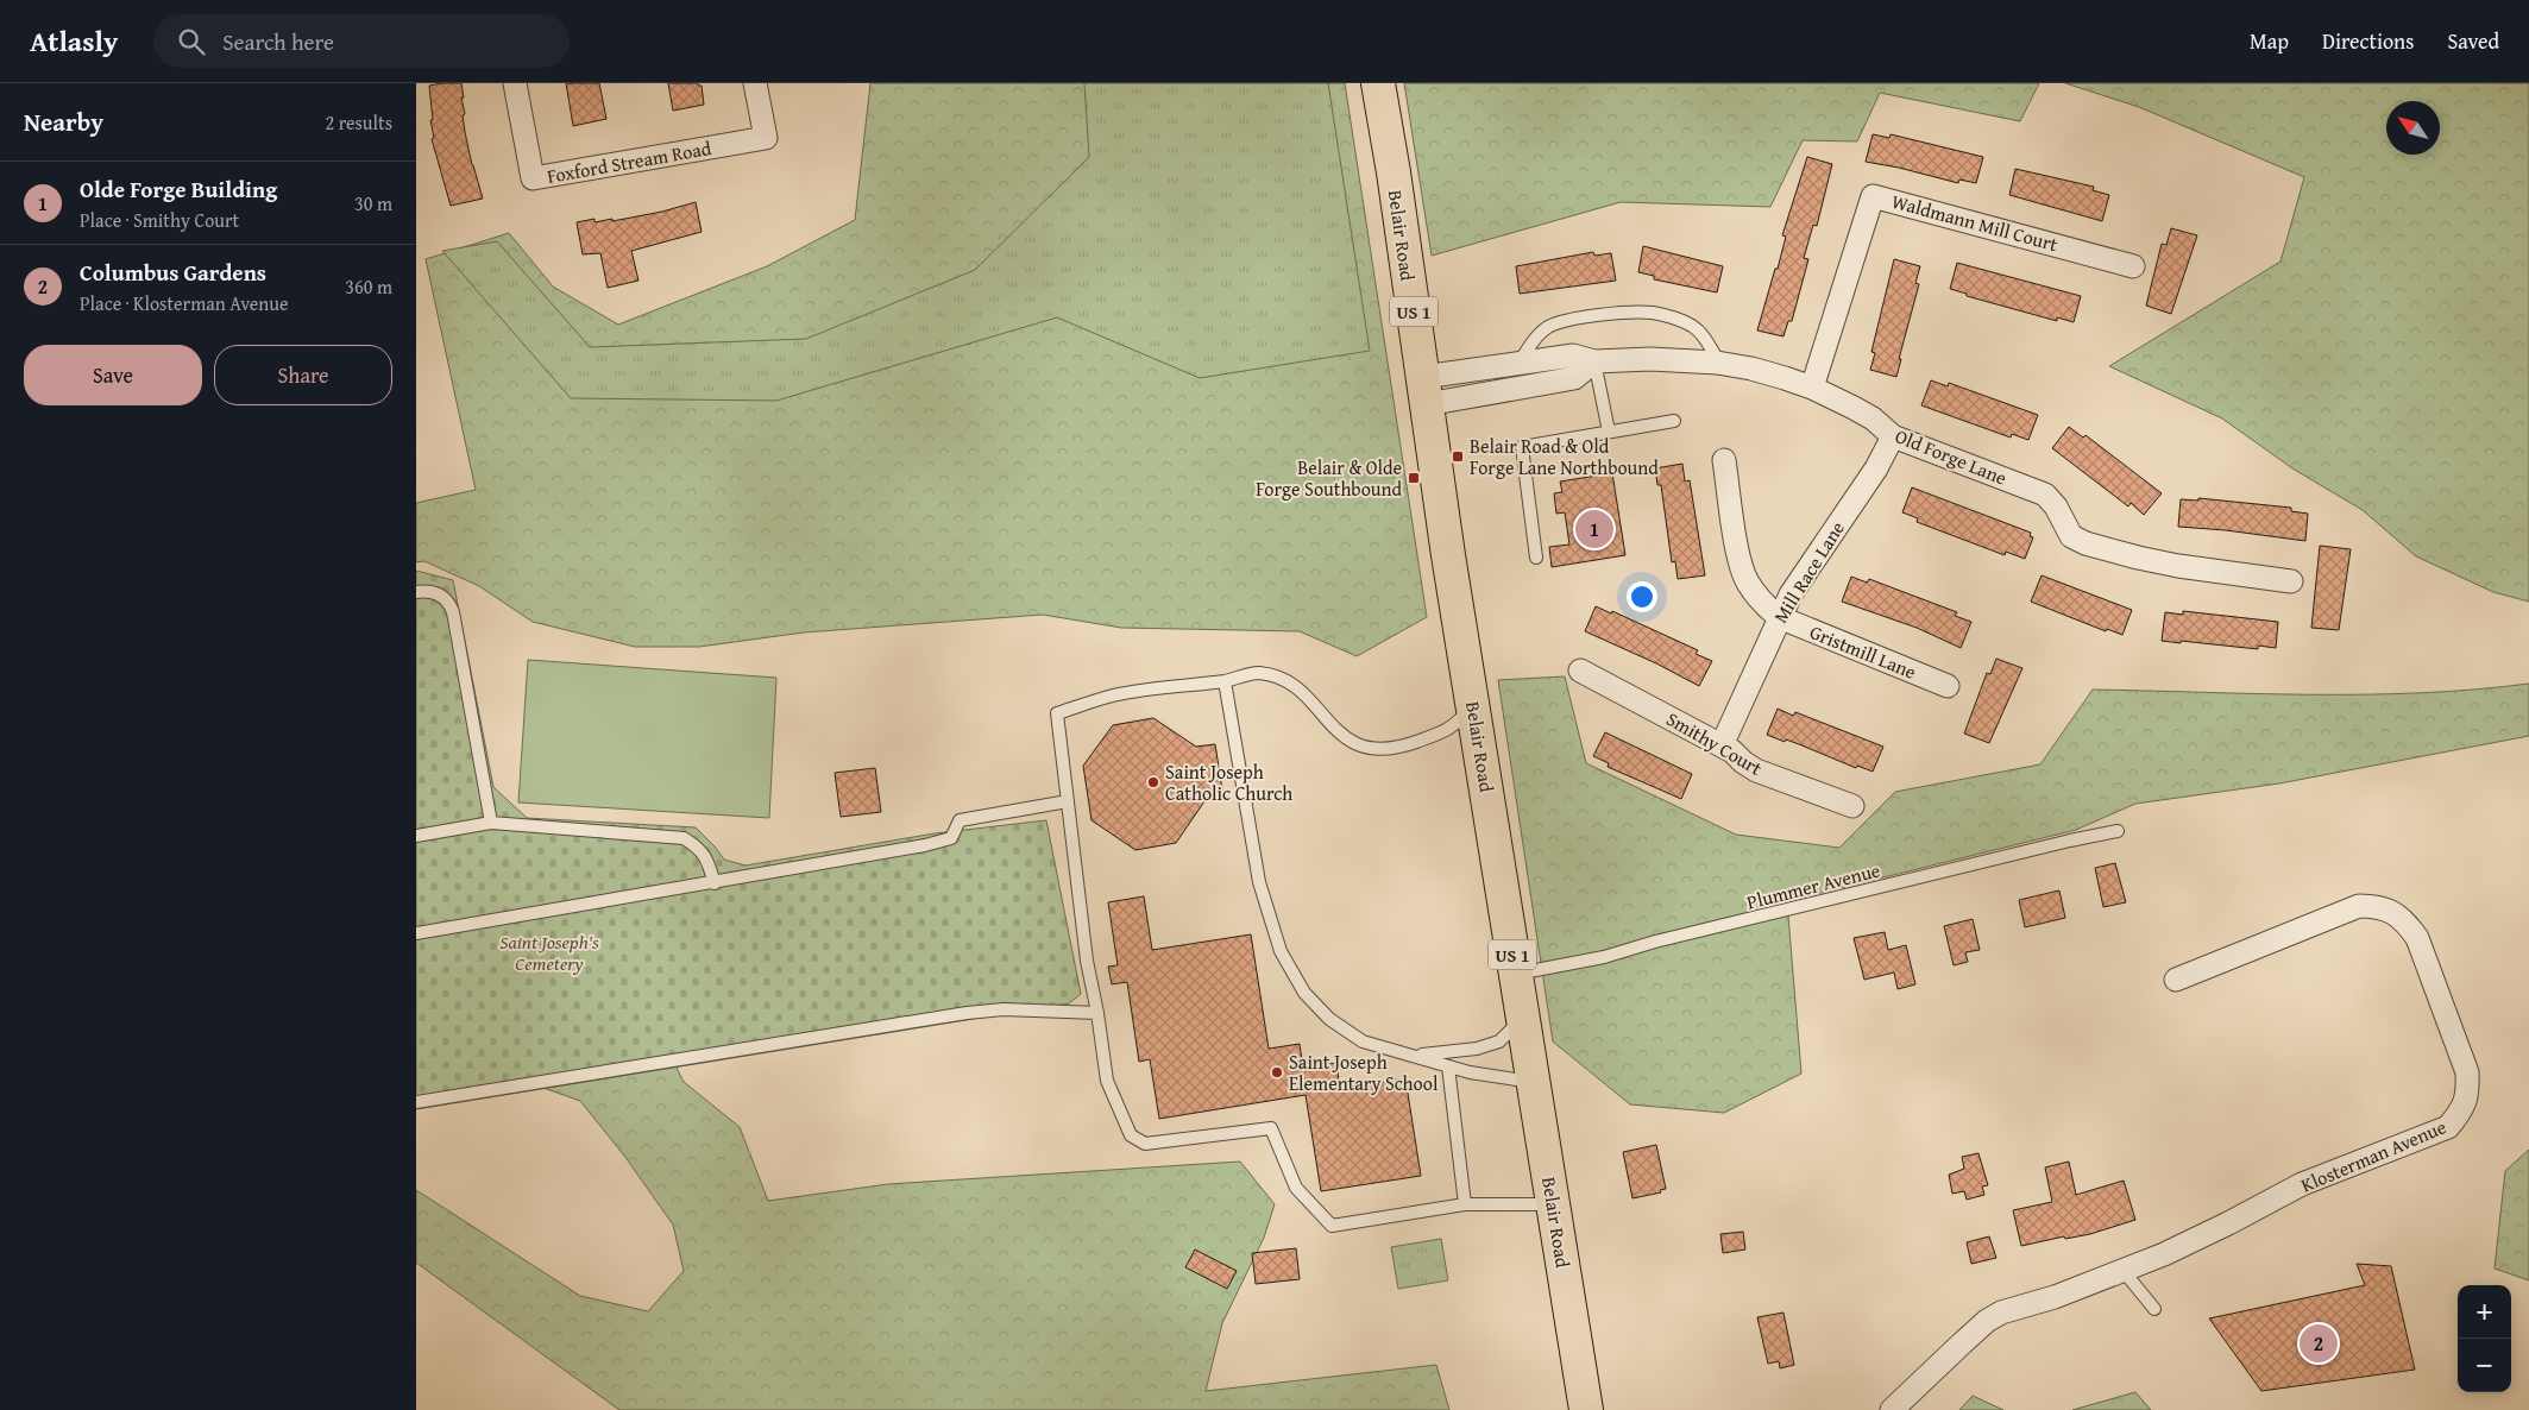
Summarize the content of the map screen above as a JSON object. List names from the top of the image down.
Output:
{
  "streets": {
    "highway": ["Belair Road", "US 1"],
    "street": [
      "Foxford Stream Road",
      "Waldmann Mill Court",
      "Old Forge Lane",
      "Mill Race Lane",
      "Gristmill Lane",
      "Smithy Court",
      "Klosterman Avenue"
    ],
    "lane": ["Plummer Avenue"]
  },
  "crossings": [
    ["Waldmann Mill Court", "Old Forge Lane"],
    ["Belair Road", "Old Forge Lane"],
    ["Belair Road", "Plummer Avenue"],
    ["Old Forge Lane", "Mill Race Lane"],
    ["Mill Race Lane", "Gristmill Lane"],
    ["Mill Race Lane", "Smithy Court"]
  ],
  "parks": ["Saint Joseph's Cemetery"],
  "places": {
    "transit": ["Belair Road & Old Forge Lane Northbound", "Belair & Olde Forge Southbound"],
    "other": ["Saint Joseph Catholic Church", "Saint Joseph Elementary School"]
  },
  "north": "top left",
  "page": {
    "header": "Atlasly",
    "search": "Search here",
    "nav": ["Map", "Directions", "Saved"],
    "heading": ["Nearby", "2 results"],
    "list": [
      {
        "mark": "1",
        "name": "Olde Forge Building",
        "note": "Place · Smithy Court",
        "value": "30 m"
      },
      {
        "mark": "2",
        "name": "Columbus Gardens",
        "note": "Place · Klosterman Avenue",
        "value": "360 m"
      }
    ],
    "buttons": ["Save", "Share"],
    "pins": ["1", "2"],
    "map_buttons": ["+", "−"]
  }
}
